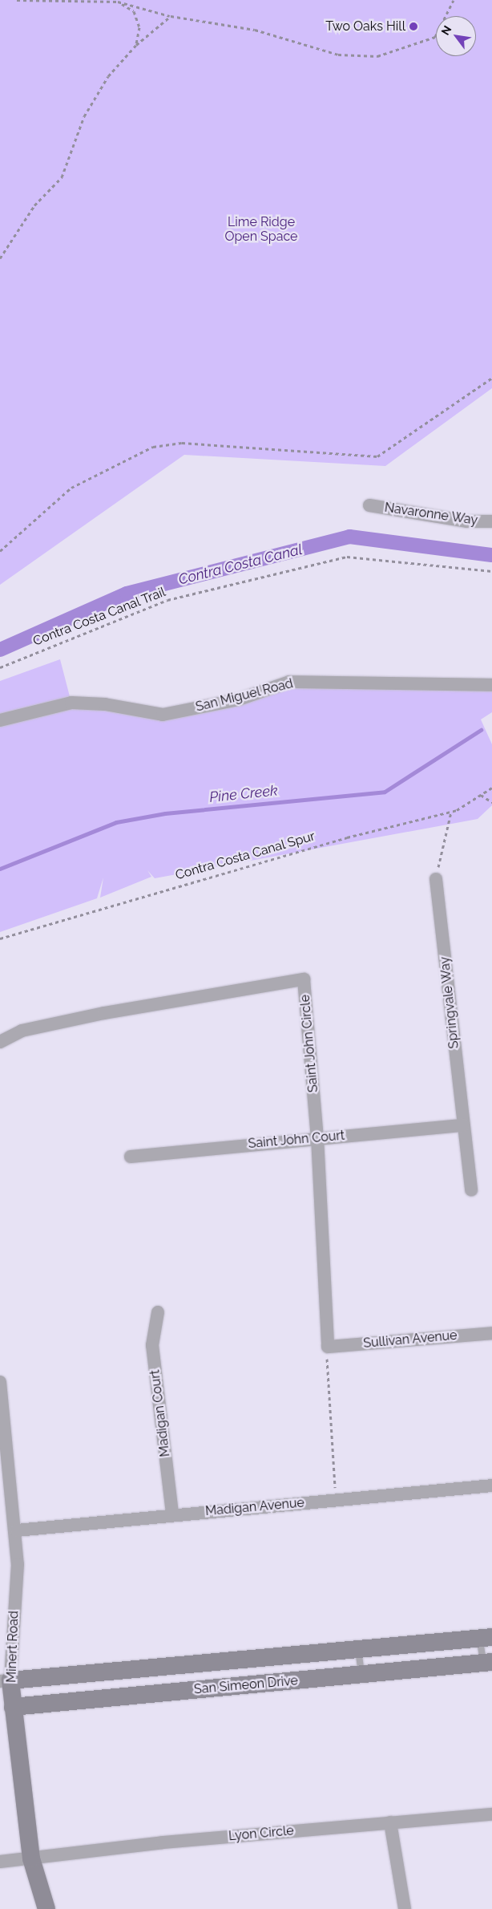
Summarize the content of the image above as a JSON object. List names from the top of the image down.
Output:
{
  "streets": {
    "street": [
      "Navaronne Way",
      "San Miguel Road",
      "Springvale Way",
      "Saint John Circle",
      "Saint John Court",
      "Sullivan Avenue",
      "Madigan Court",
      "Madigan Avenue",
      "Minert Road",
      "San Simeon Drive",
      "Lyon Circle"
    ],
    "path": ["Contra Costa Canal Trail", "Contra Costa Canal Spur"]
  },
  "crossings": [
    ["Springvale Way", "Saint John Court"],
    ["Saint John Circle", "Saint John Court"],
    ["Saint John Circle", "Sullivan Avenue"],
    ["Madigan Court", "Madigan Avenue"],
    ["Madigan Avenue", "Minert Road"],
    ["Minert Road", "San Simeon Drive"],
    ["Minert Road", "Lyon Circle"]
  ],
  "water": ["Contra Costa Canal", "Pine Creek"],
  "parks": ["Lime Ridge Open Space"],
  "places": ["Two Oaks Hill"],
  "north": "top left"
}
